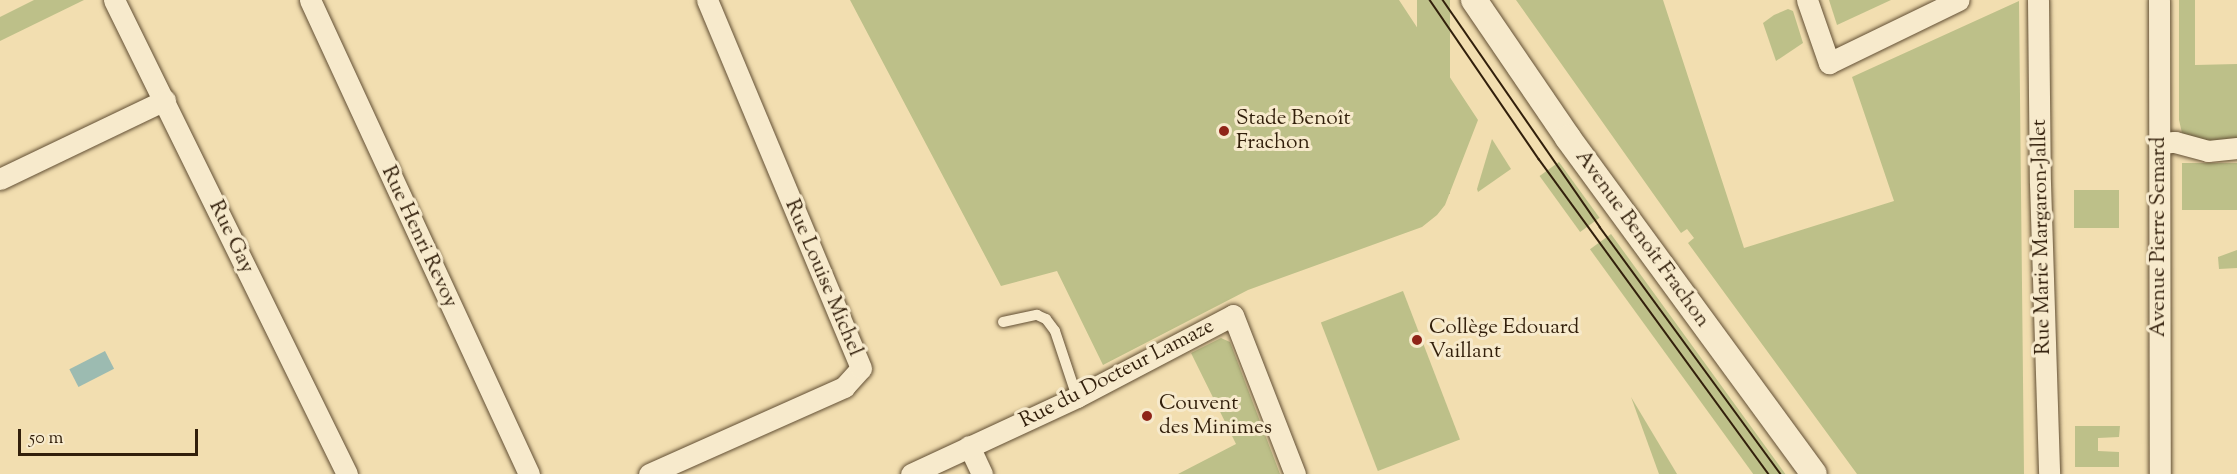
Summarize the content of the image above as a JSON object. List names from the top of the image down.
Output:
{
  "streets": {
    "street": [
      "Rue Gay",
      "Rue Henri Revoy",
      "Rue Marie Margaron-Jallet",
      "Avenue Pierre Semard",
      "Avenue Benoît Frachon",
      "Rue Louise Michel",
      "Rue du Docteur Lamaze"
    ]
  },
  "places": ["Stade Benoît Frachon", "Collège Edouard Vaillant", "Couvent des Minimes"],
  "scale_bar": "50 m"
}
